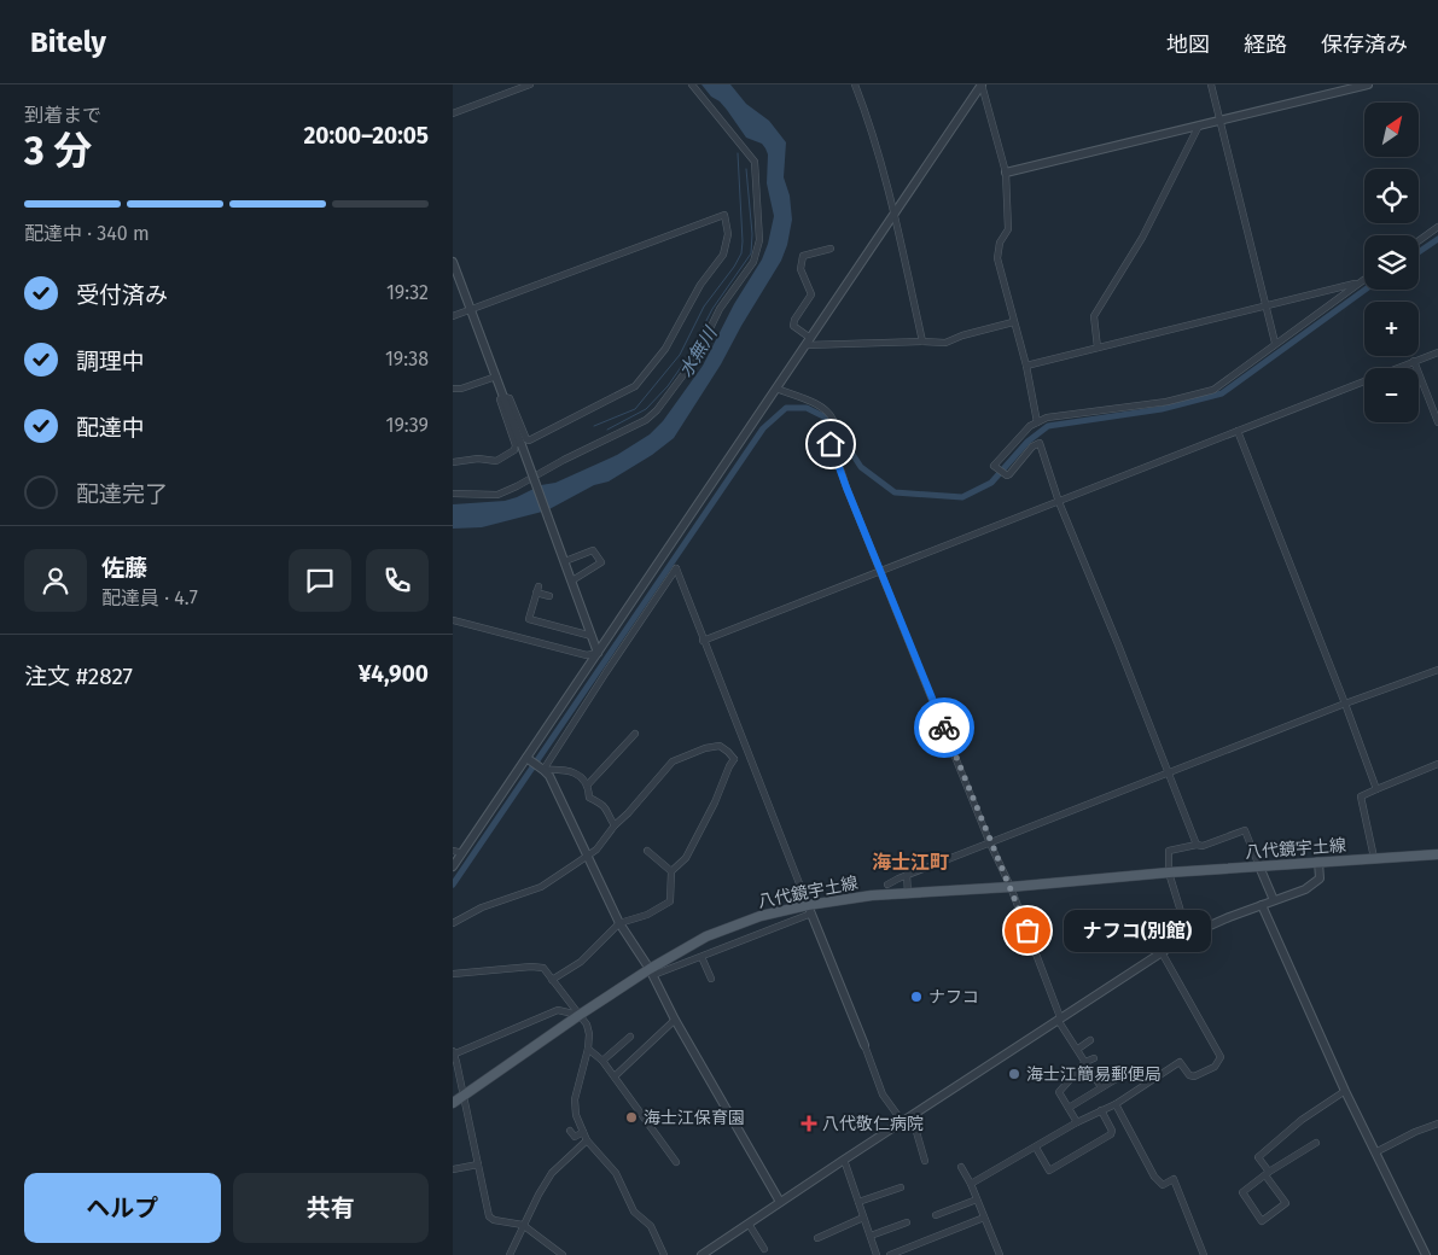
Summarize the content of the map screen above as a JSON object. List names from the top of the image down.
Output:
{
  "streets": {
    "main road": ["八代鏡宇土線"]
  },
  "districts": ["海士江町"],
  "water": ["水無川"],
  "places": {
    "other": [
      "ナフコ(別館)",
      "ナフコ",
      "海士江簡易郵便局",
      "海士江保育園"
    ],
    "health": ["八代敬仁病院"]
  },
  "north": "top right",
  "page": {
    "header": "Bitely",
    "nav": ["地図", "経路", "保存済み"],
    "heading": ["3 分", "到着まで", "20:00–20:05"],
    "panel": [
      "佐藤",
      "配達員 · 4.7",
      "注文 #2827",
      "¥4,900"
    ],
    "map_buttons": ["+", "−"],
    "bar": "配達中 · 340 m",
    "list": [
      ["受付済み", "19:32"],
      ["調理中", "19:38"],
      ["配達中", "19:39"],
      "配達完了"
    ],
    "bubble": "ナフコ(別館)",
    "buttons": ["ヘルプ", "共有"]
  }
}
